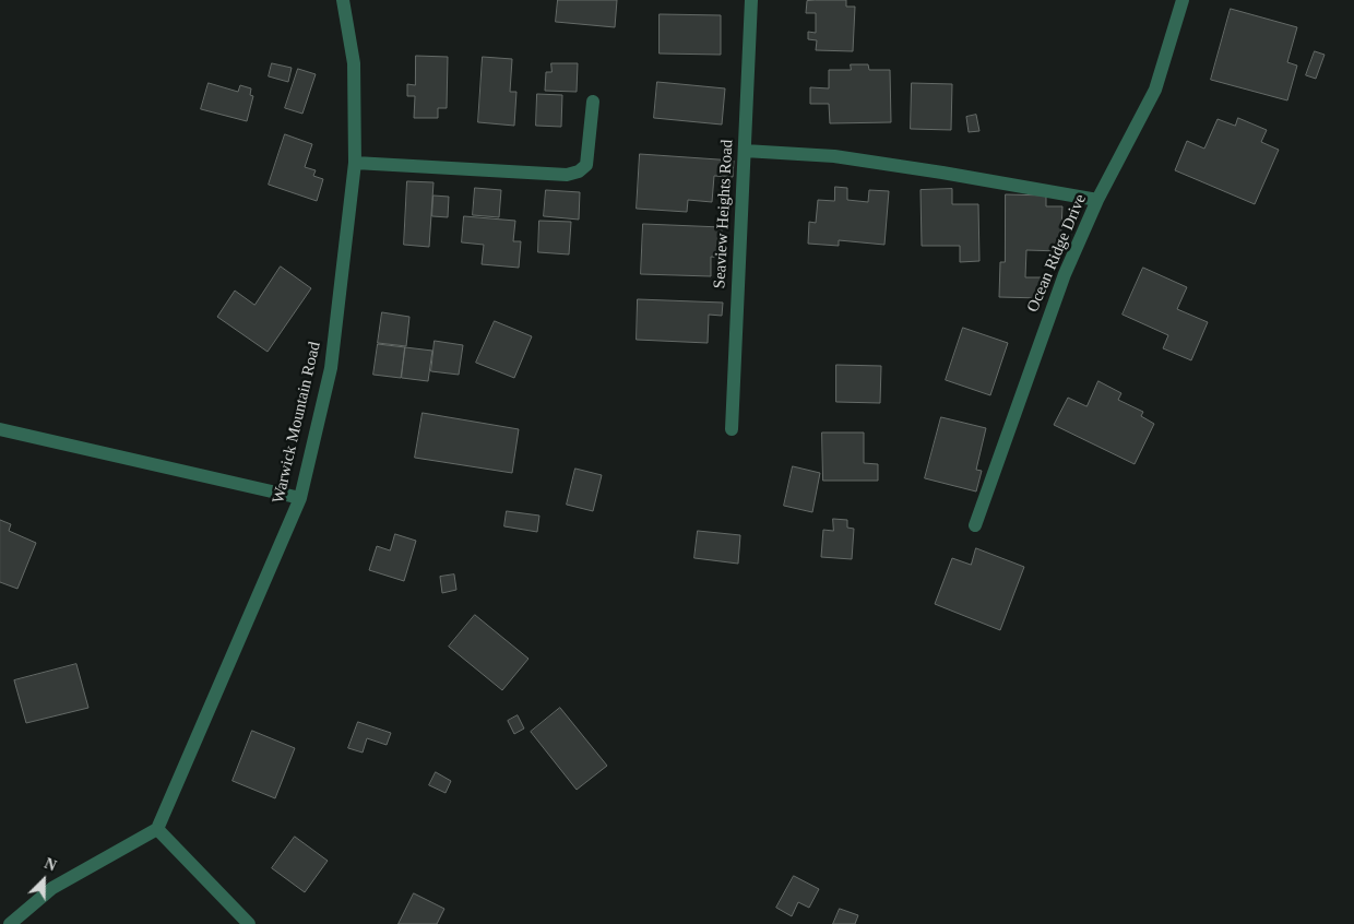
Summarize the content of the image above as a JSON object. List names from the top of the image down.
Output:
{
  "streets": {
    "street": ["Seaview Heights Road", "Ocean Ridge Drive", "Warwick Mountain Road"]
  },
  "north": "top right"
}
